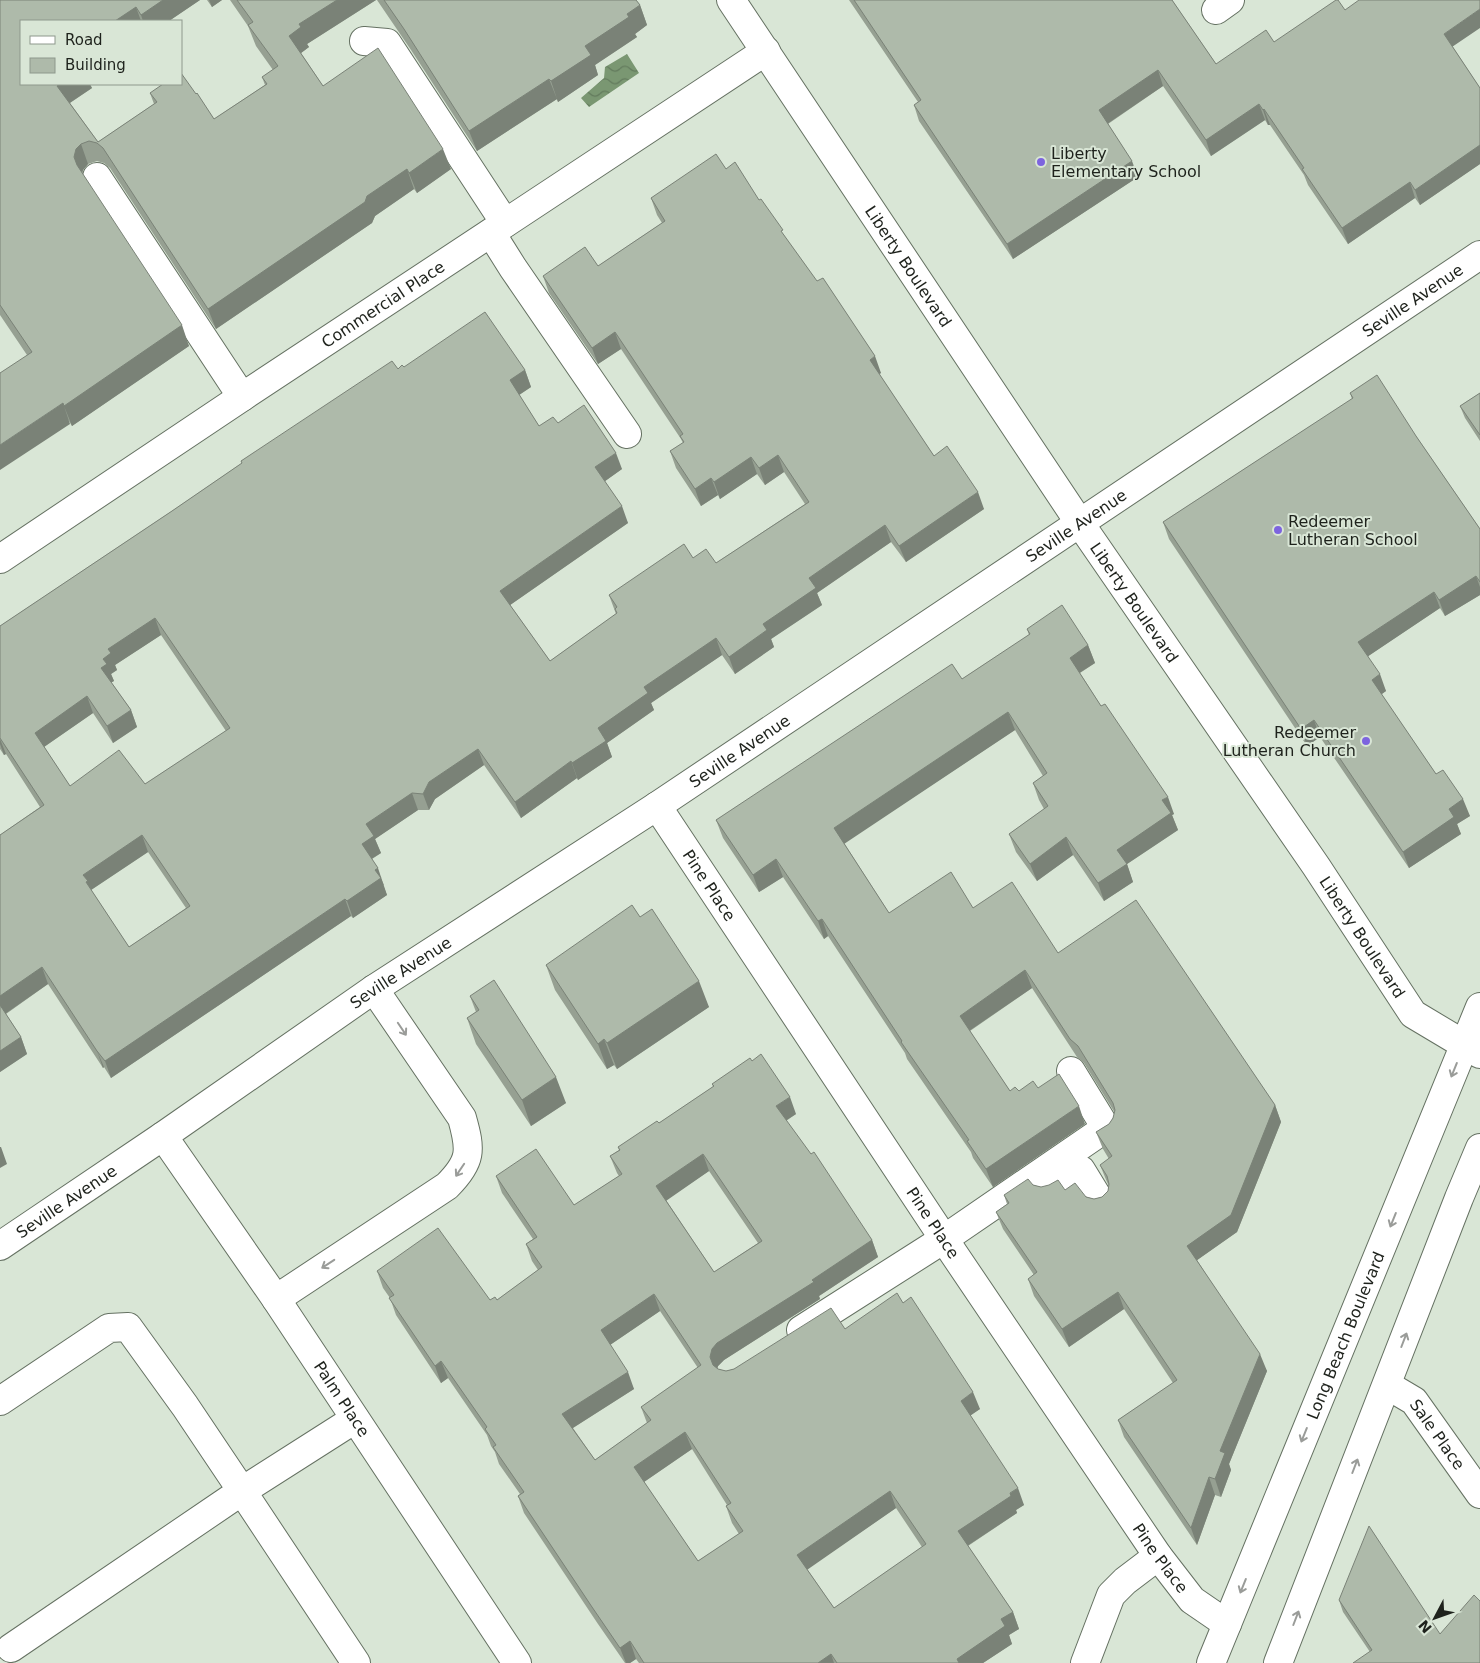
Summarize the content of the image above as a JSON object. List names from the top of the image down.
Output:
{
  "streets": {
    "street": [
      "Liberty Boulevard",
      "Seville Avenue",
      "Commercial Place",
      "Pine Place",
      "Long Beach Boulevard",
      "Palm Place",
      "Sale Place"
    ]
  },
  "crossings": [
    ["Liberty Boulevard", "Seville Avenue"],
    ["Liberty Boulevard", "Commercial Place"],
    ["Liberty Boulevard", "Long Beach Boulevard"],
    ["Seville Avenue", "Pine Place"],
    ["Seville Avenue", "Palm Place"],
    ["Pine Place", "Long Beach Boulevard"]
  ],
  "places": ["Liberty Elementary School", "Redeemer Lutheran School", "Redeemer Lutheran Church"],
  "legend": ["Road", "Building"],
  "north": "bottom left"
}
